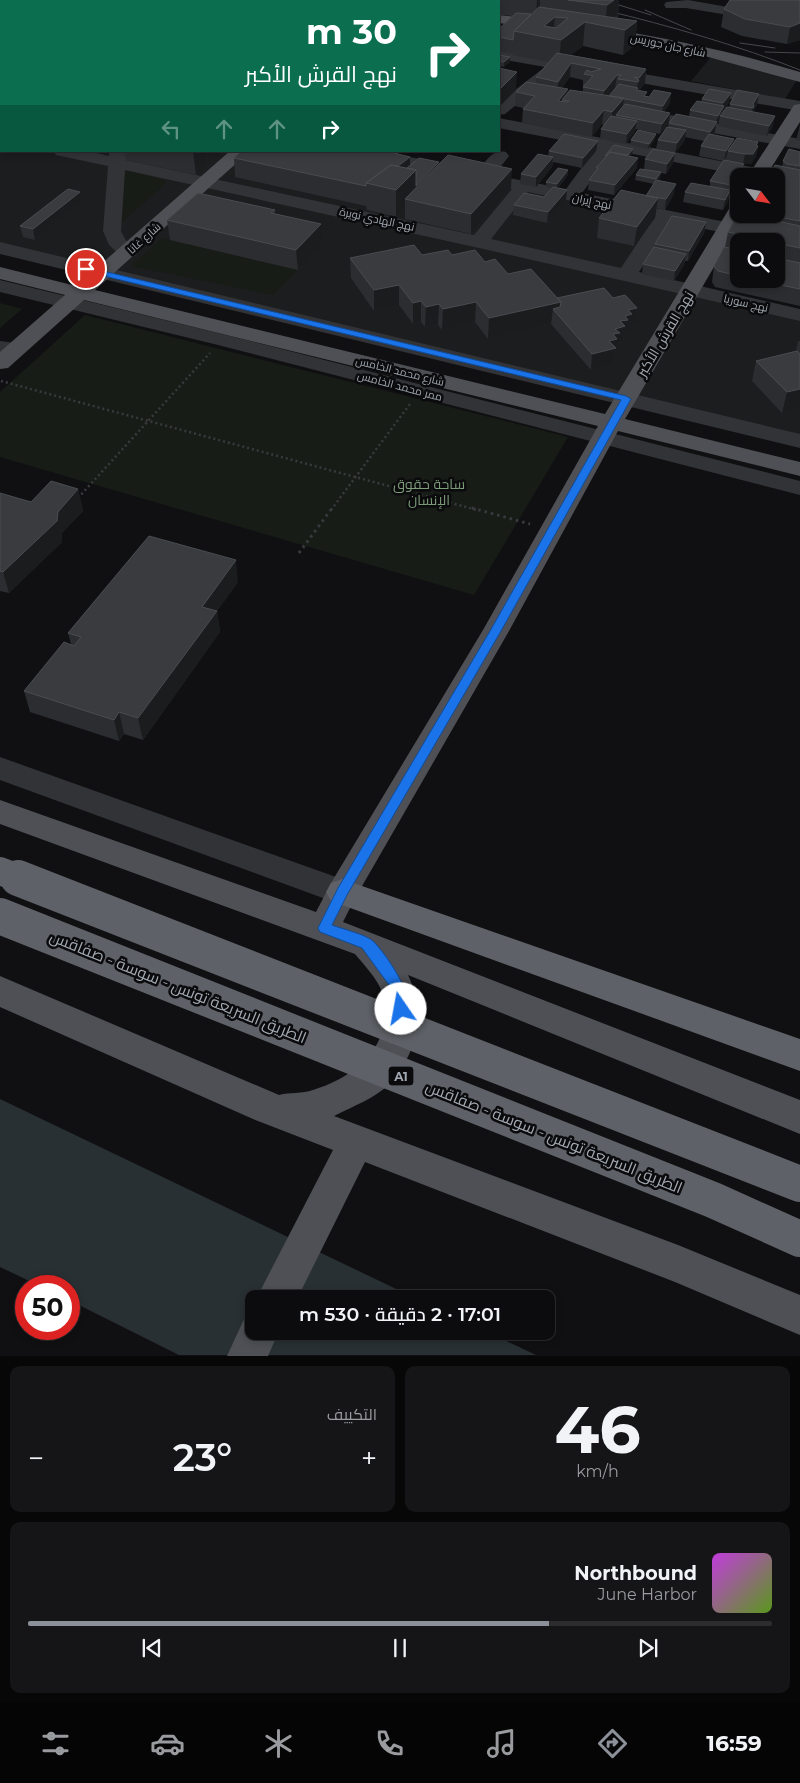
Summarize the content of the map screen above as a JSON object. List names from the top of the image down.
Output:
{
  "streets": {
    "highway": ["الطريق السريعة تونس - سوسة - صفاقس", "A1"],
    "main road": [
      "شارع جان جوريس",
      "شارع غانا",
      "نهج القرش الأكبر",
      "شارع محمد الخامس"
    ],
    "street": [
      "نهج إيران",
      "نهج الهادي نويرة",
      "نهج سوريا",
      "ممر محمد الخامس"
    ]
  },
  "crossings": [
    ["نهج إيران", "نهج القرش الأكبر"],
    ["نهج الهادي نويرة", "شارع غانا"],
    ["نهج الهادي نويرة", "نهج سوريا"],
    ["نهج الهادي نويرة", "نهج القرش الأكبر"],
    ["شارع غانا", "شارع محمد الخامس"],
    ["شارع غانا", "ممر محمد الخامس"],
    ["نهج سوريا", "نهج القرش الأكبر"],
    ["نهج القرش الأكبر", "شارع محمد الخامس"],
    ["نهج القرش الأكبر", "ممر محمد الخامس"],
    ["شارع محمد الخامس", "ممر محمد الخامس"]
  ],
  "parks": ["ساحة حقوق الإنسان"],
  "north": "bottom right",
  "page": {
    "turn": ["30 m", "نهج القرش الأكبر"],
    "limit": "50",
    "trip": "17:01 · 2 دقيقة · 530 m",
    "tile": [
      ["46", "km/h"],
      "التكييف"
    ],
    "heat": ["−", "23°", "+"],
    "song": ["Northbound", "June Harbor"],
    "tabs": "16:59"
  }
}
